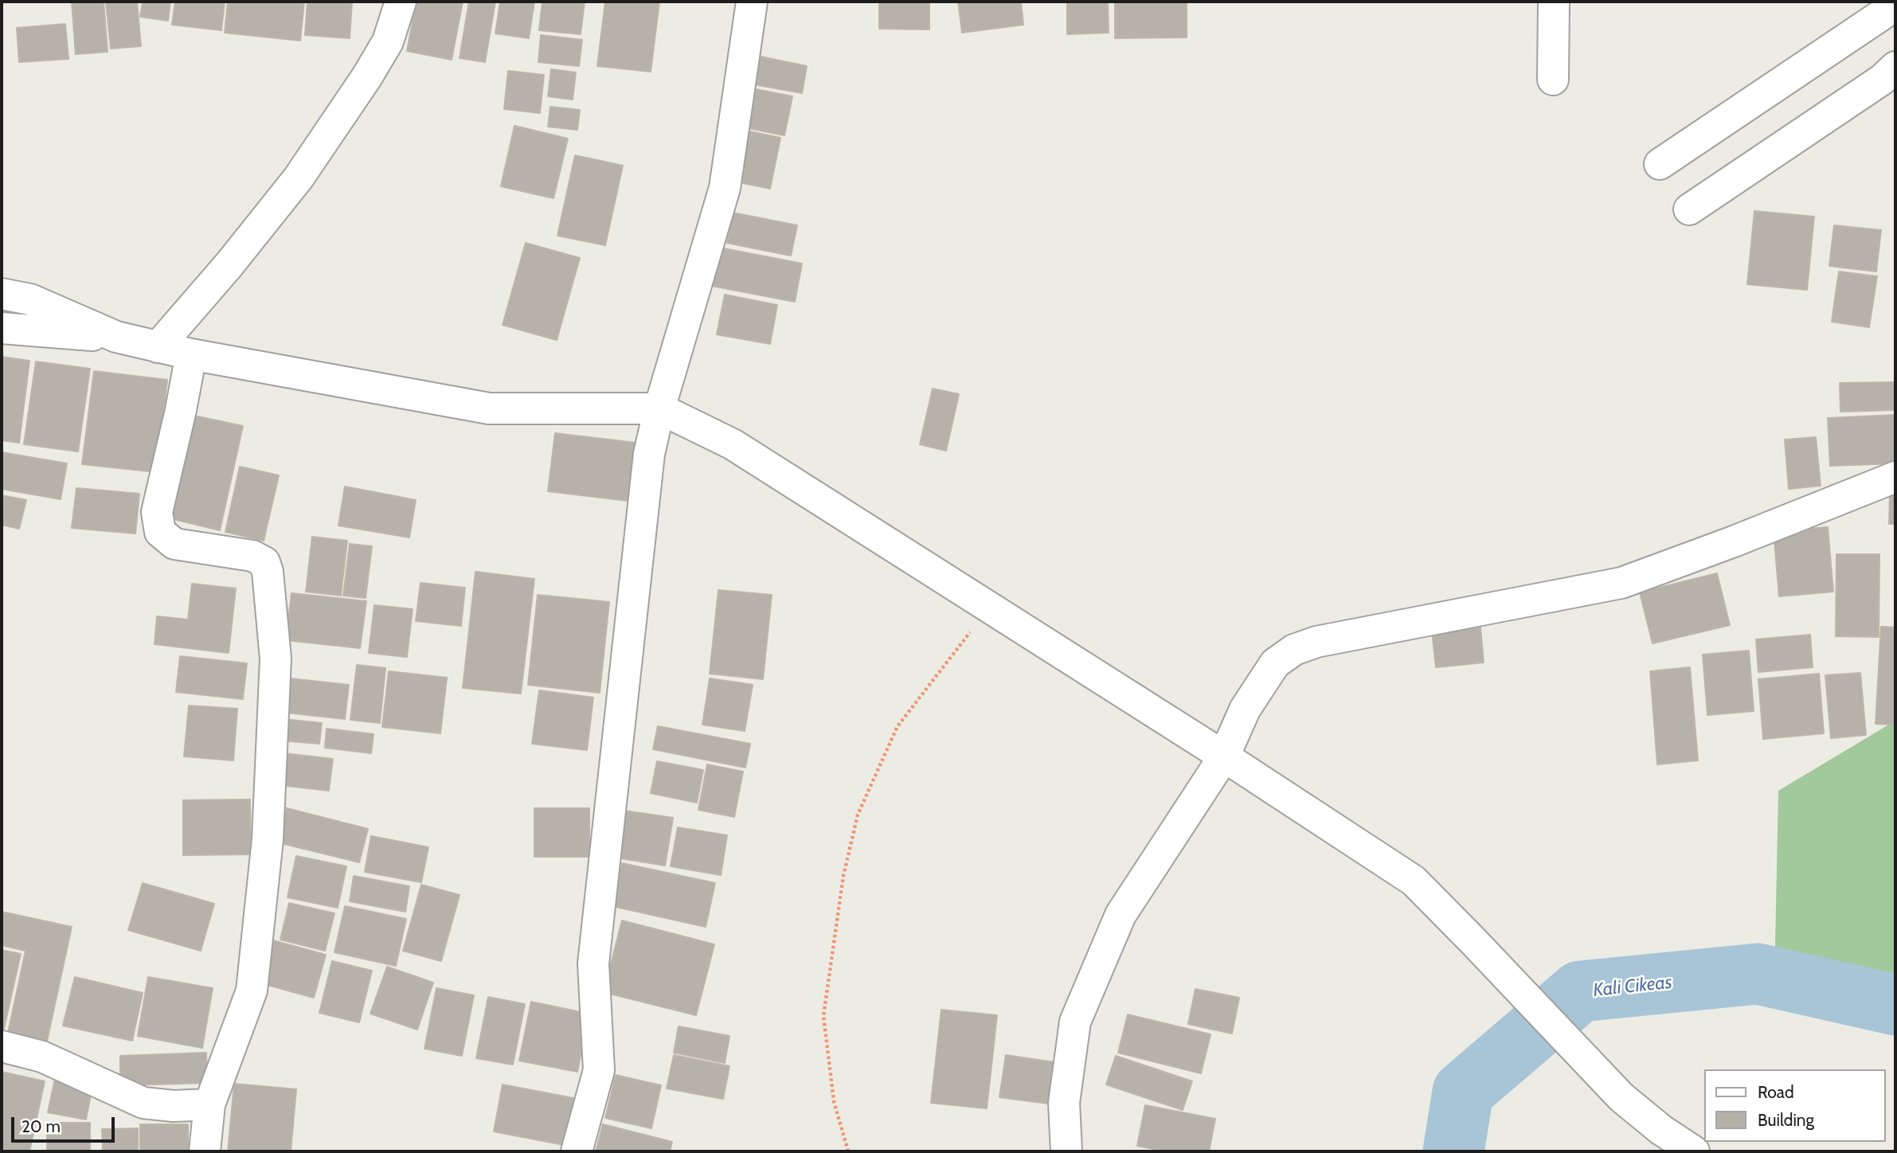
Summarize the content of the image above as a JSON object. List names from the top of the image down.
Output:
{
  "water": ["Kali Cikeas"],
  "legend": ["Road", "Building"],
  "scale_bar": "20 m"
}
